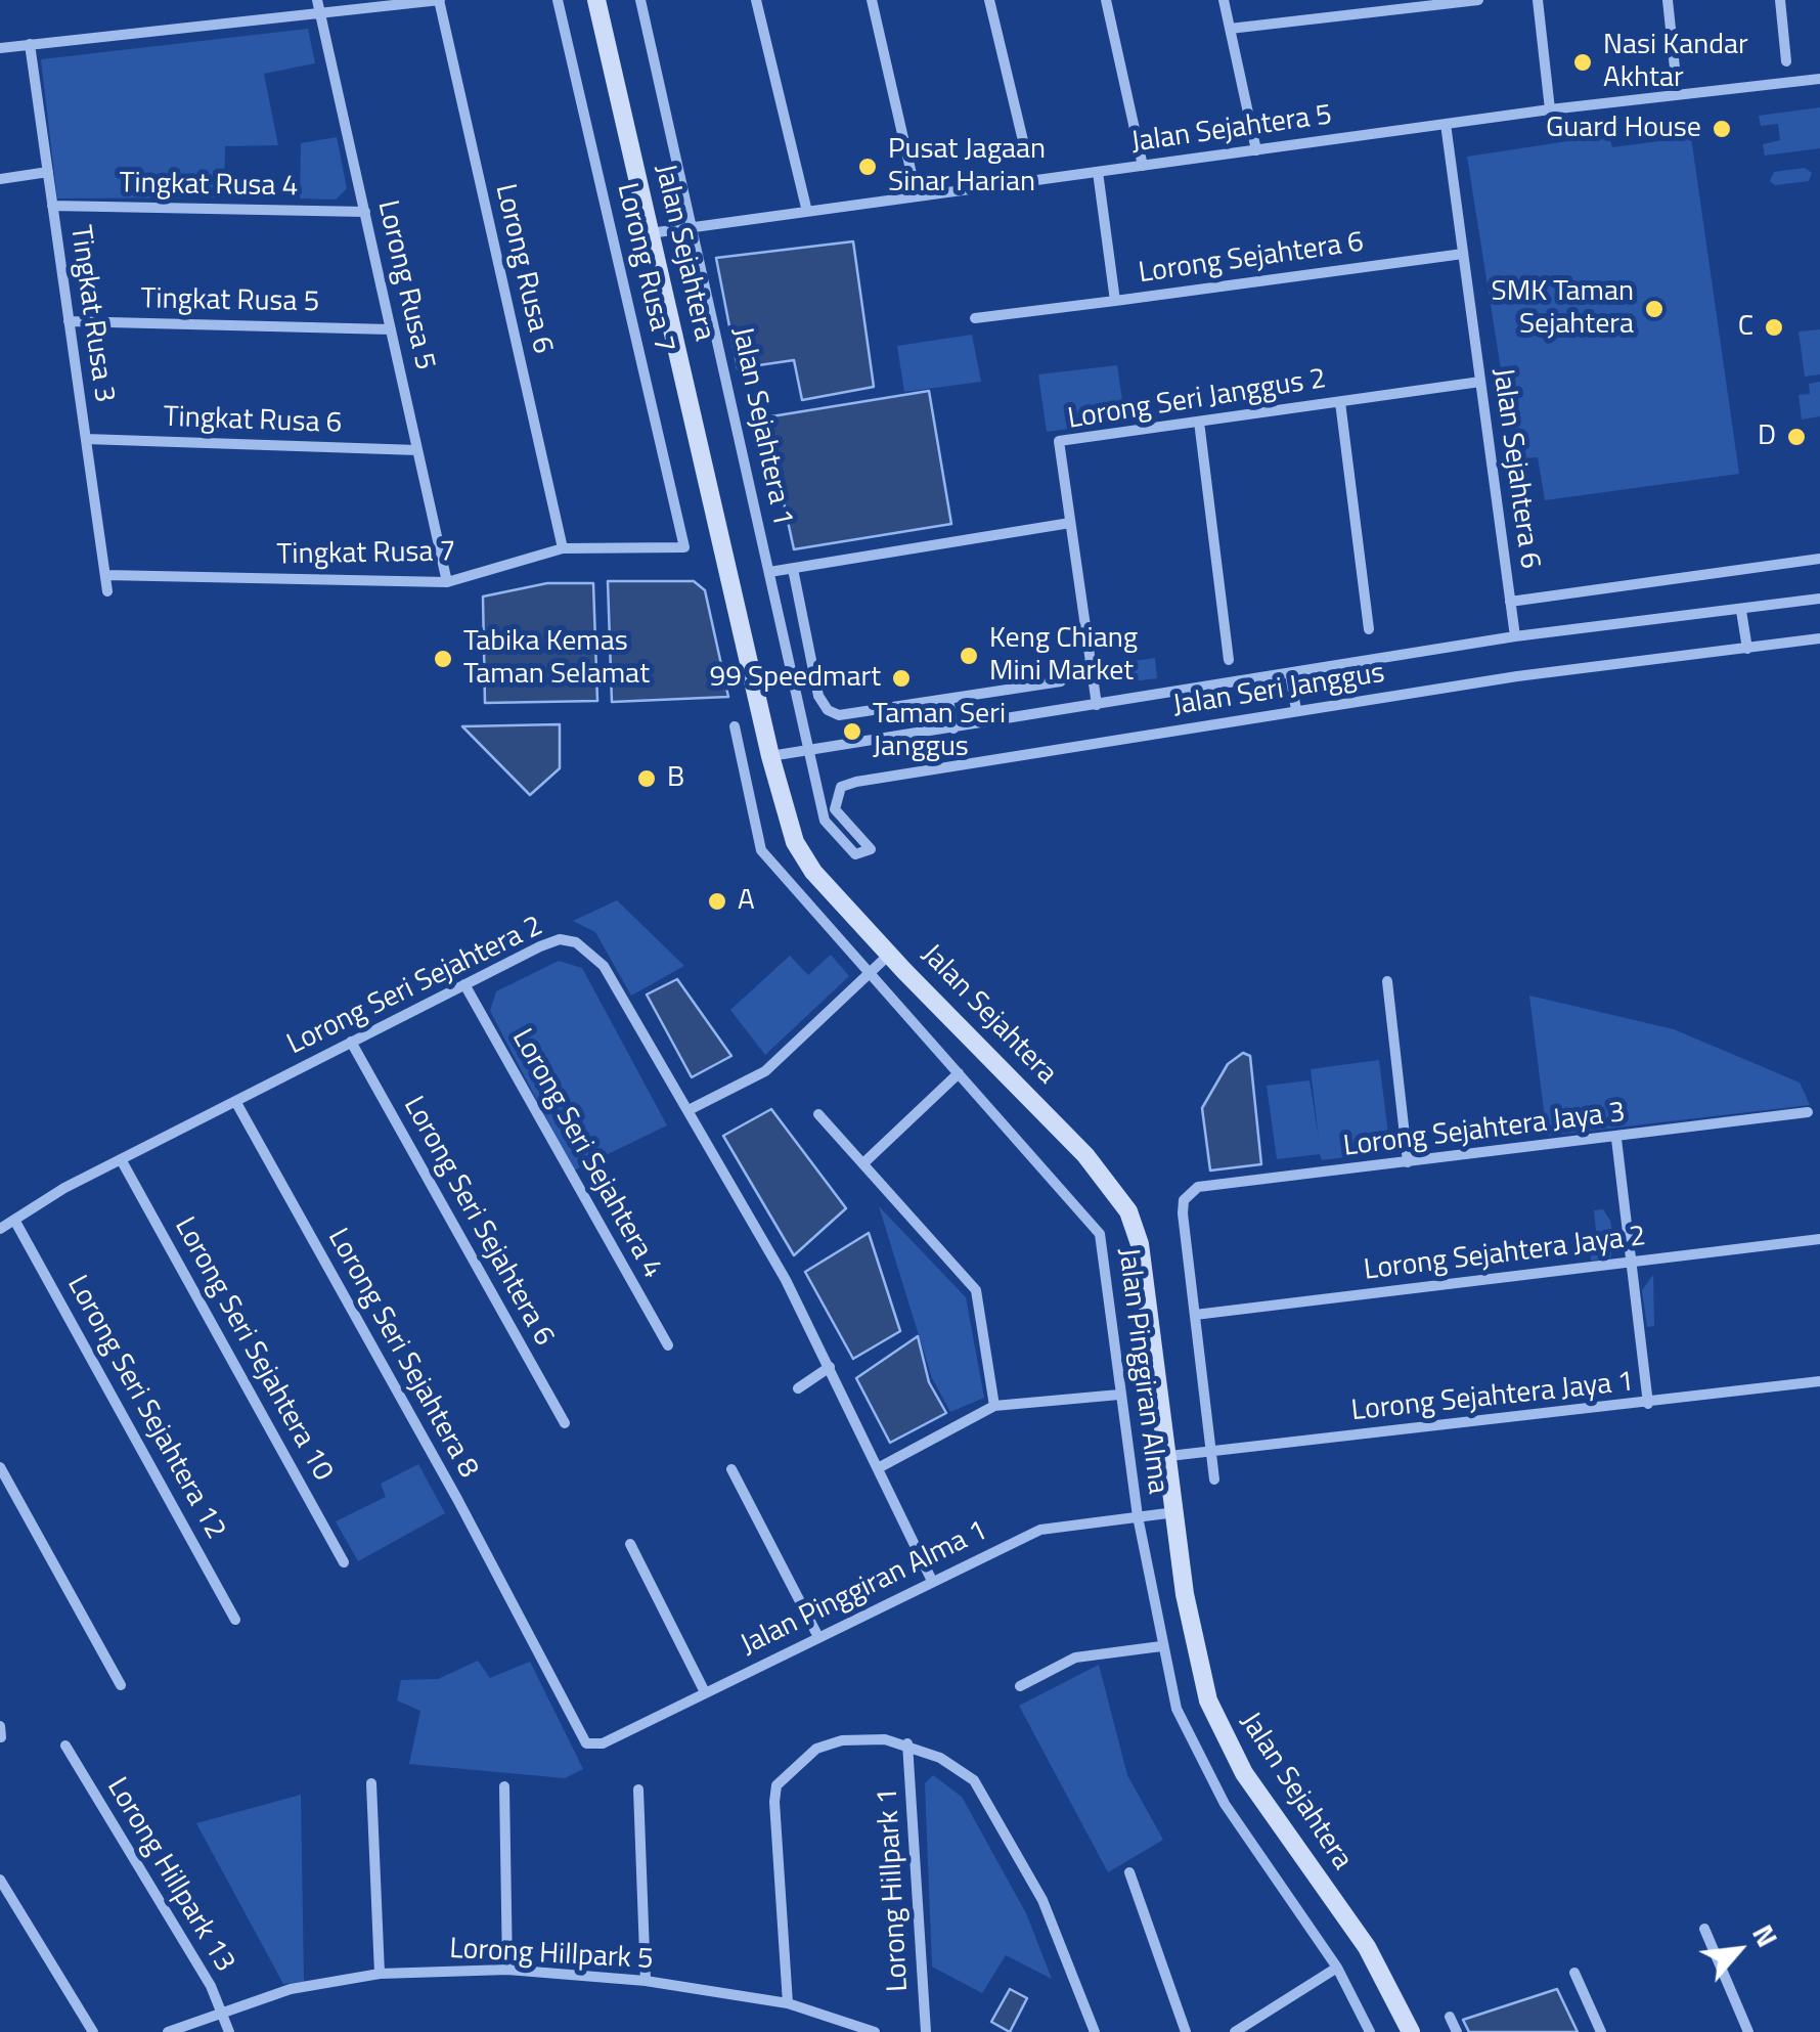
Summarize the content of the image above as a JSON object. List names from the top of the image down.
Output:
{
  "streets": {
    "main road": ["Jalan Sejahtera"],
    "street": [
      "Jalan Sejahtera 5",
      "Tingkat Rusa 4",
      "Lorong Sejahtera 6",
      "Lorong Rusa 7",
      "Lorong Rusa 6",
      "Lorong Rusa 5",
      "Tingkat Rusa 5",
      "Tingkat Rusa 3",
      "Lorong Seri Janggus 2",
      "Tingkat Rusa 6",
      "Jalan Sejahtera 1",
      "Jalan Sejahtera 6",
      "Tingkat Rusa 7",
      "Jalan Seri Janggus",
      "Lorong Seri Sejahtera 2",
      "Lorong Sejahtera Jaya 3",
      "Lorong Seri Sejahtera 4",
      "Lorong Seri Sejahtera 6",
      "Lorong Sejahtera Jaya 2",
      "Lorong Seri Sejahtera 10",
      "Lorong Seri Sejahtera 8",
      "Jalan Pinggiran Alma",
      "Lorong Sejahtera Jaya 1",
      "Lorong Seri Sejahtera 12",
      "Jalan Pinggiran Alma 1",
      "Lorong Hillpark 13",
      "Lorong Hillpark 1",
      "Lorong Hillpark 5"
    ]
  },
  "crossings": [
    ["Jalan Sejahtera 5", "Jalan Sejahtera"],
    ["Jalan Sejahtera 5", "Lorong Sejahtera 6"],
    ["Jalan Sejahtera 5", "Jalan Sejahtera 1"],
    ["Jalan Sejahtera 5", "Jalan Sejahtera 6"],
    ["Tingkat Rusa 4", "Lorong Rusa 5"],
    ["Tingkat Rusa 4", "Tingkat Rusa 3"],
    ["Jalan Sejahtera", "Jalan Seri Janggus"],
    ["Jalan Sejahtera", "Lorong Sejahtera Jaya 1"],
    ["Jalan Sejahtera", "Jalan Pinggiran Alma 1"],
    ["Lorong Sejahtera 6", "Jalan Sejahtera 6"],
    ["Lorong Rusa 7", "Tingkat Rusa 7"],
    ["Lorong Rusa 6", "Tingkat Rusa 7"],
    ["Lorong Rusa 5", "Tingkat Rusa 5"],
    ["Lorong Rusa 5", "Tingkat Rusa 6"],
    ["Lorong Rusa 5", "Tingkat Rusa 7"],
    ["Tingkat Rusa 5", "Tingkat Rusa 3"],
    ["Tingkat Rusa 3", "Tingkat Rusa 6"],
    ["Tingkat Rusa 3", "Tingkat Rusa 7"],
    ["Lorong Seri Janggus 2", "Jalan Sejahtera 6"],
    ["Lorong Seri Janggus 2", "Jalan Seri Janggus"],
    ["Jalan Sejahtera 1", "Jalan Seri Janggus"],
    ["Jalan Sejahtera 6", "Jalan Seri Janggus"],
    ["Lorong Seri Sejahtera 2", "Lorong Seri Sejahtera 4"],
    ["Lorong Seri Sejahtera 2", "Lorong Seri Sejahtera 6"],
    ["Lorong Seri Sejahtera 2", "Lorong Seri Sejahtera 10"],
    ["Lorong Seri Sejahtera 2", "Lorong Seri Sejahtera 8"],
    ["Lorong Seri Sejahtera 2", "Lorong Seri Sejahtera 12"],
    ["Lorong Seri Sejahtera 2", "Jalan Pinggiran Alma 1"],
    ["Lorong Sejahtera Jaya 3", "Lorong Sejahtera Jaya 2"],
    ["Lorong Seri Sejahtera 8", "Jalan Pinggiran Alma 1"],
    ["Jalan Pinggiran Alma", "Jalan Pinggiran Alma 1"],
    ["Lorong Hillpark 13", "Lorong Hillpark 5"]
  ],
  "places": [
    "Nasi Kandar Akhtar",
    "Guard House",
    "Pusat Jagaan Sinar Harian",
    "SMK Taman Sejahtera",
    "C",
    "D",
    "Keng Chiang Mini Market",
    "Tabika Kemas Taman Selamat",
    "99 Speedmart",
    "Taman Seri Janggus",
    "B",
    "A"
  ],
  "north": "top right"
}
